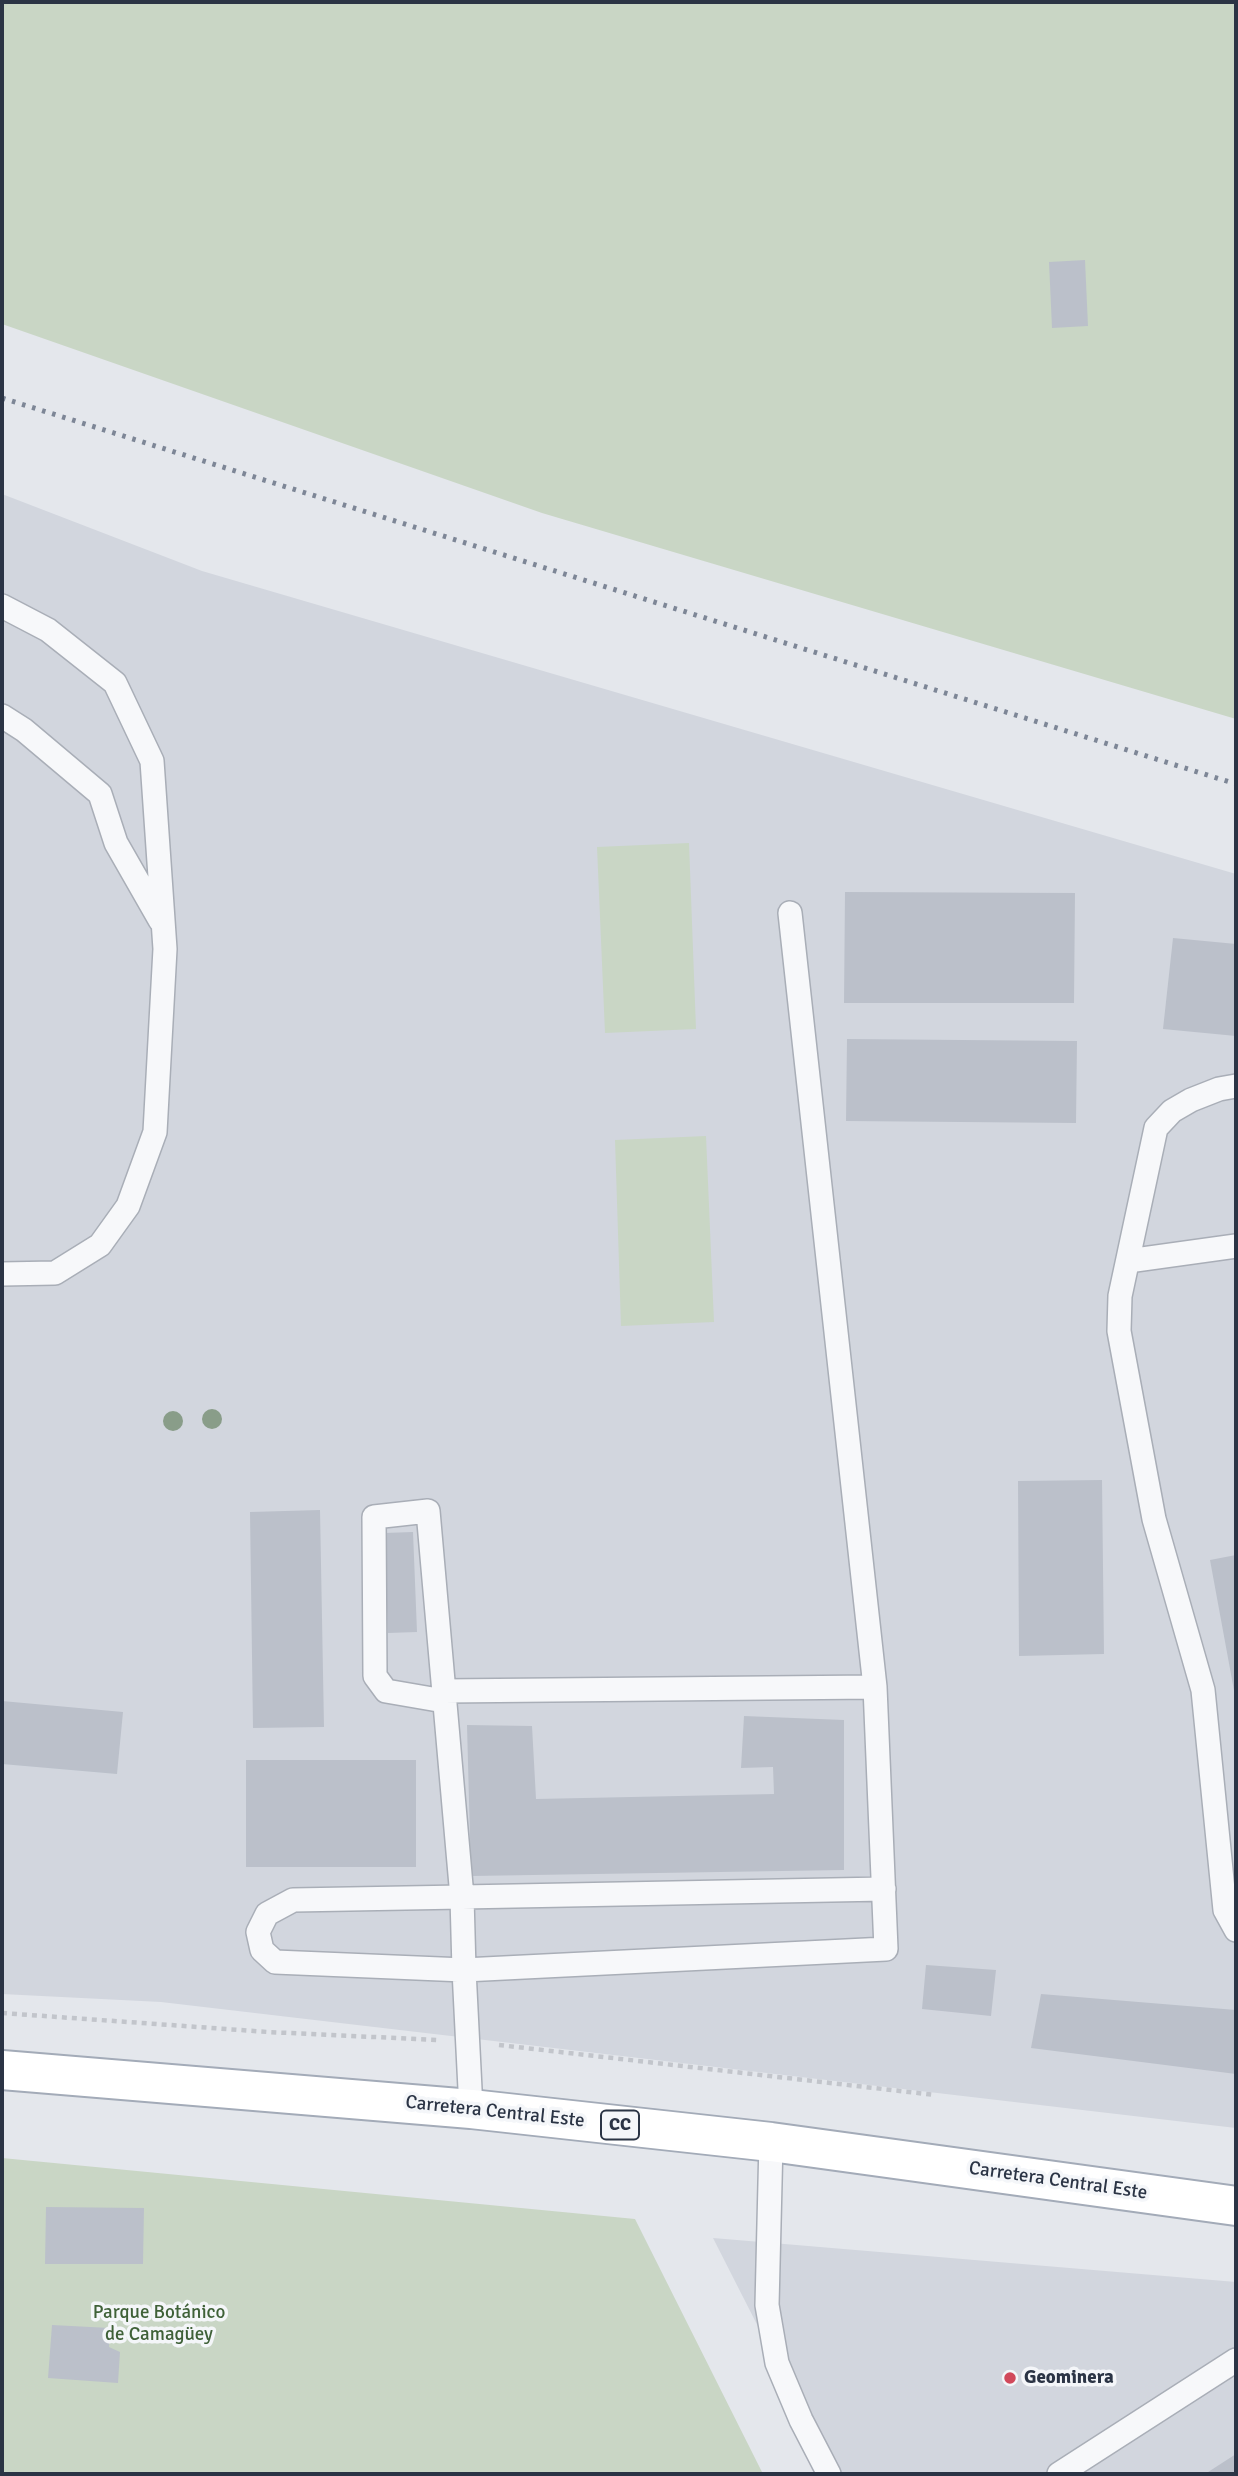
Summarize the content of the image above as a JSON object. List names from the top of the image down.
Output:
{
  "streets": {
    "main road": ["Carretera Central Este", "CC"]
  },
  "parks": ["Parque Botánico de Camagüey"],
  "places": ["Geominera"]
}
